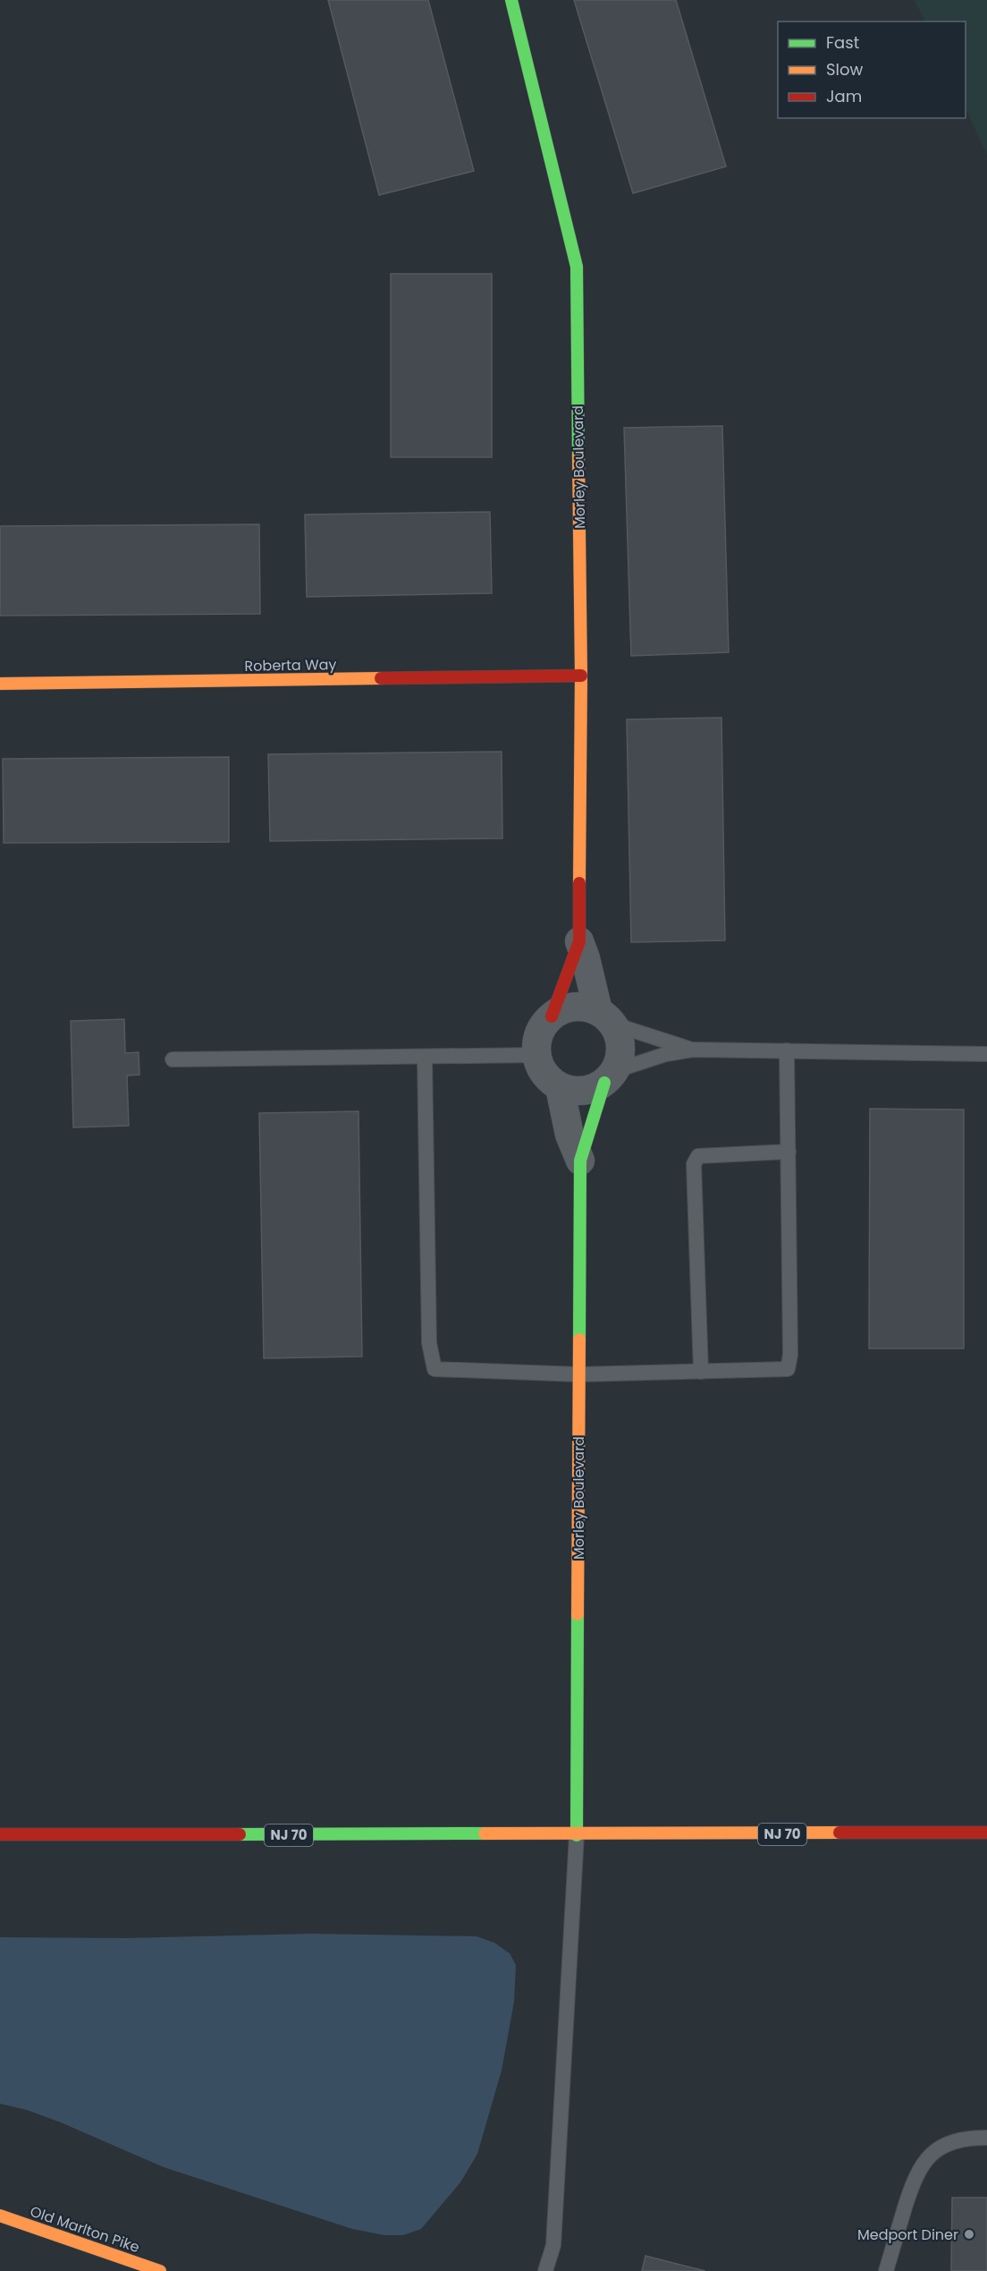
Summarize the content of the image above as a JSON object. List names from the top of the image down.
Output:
{
  "streets": {
    "main road": [
      "Morley Boulevard",
      "Roberta Way",
      "NJ 70",
      "Old Marlton Pike"
    ]
  },
  "crossings": [
    ["Morley Boulevard", "Roberta Way"],
    ["Morley Boulevard", "NJ 70"]
  ],
  "places": ["Medport Diner"],
  "legend": ["Fast", "Slow", "Jam"]
}
